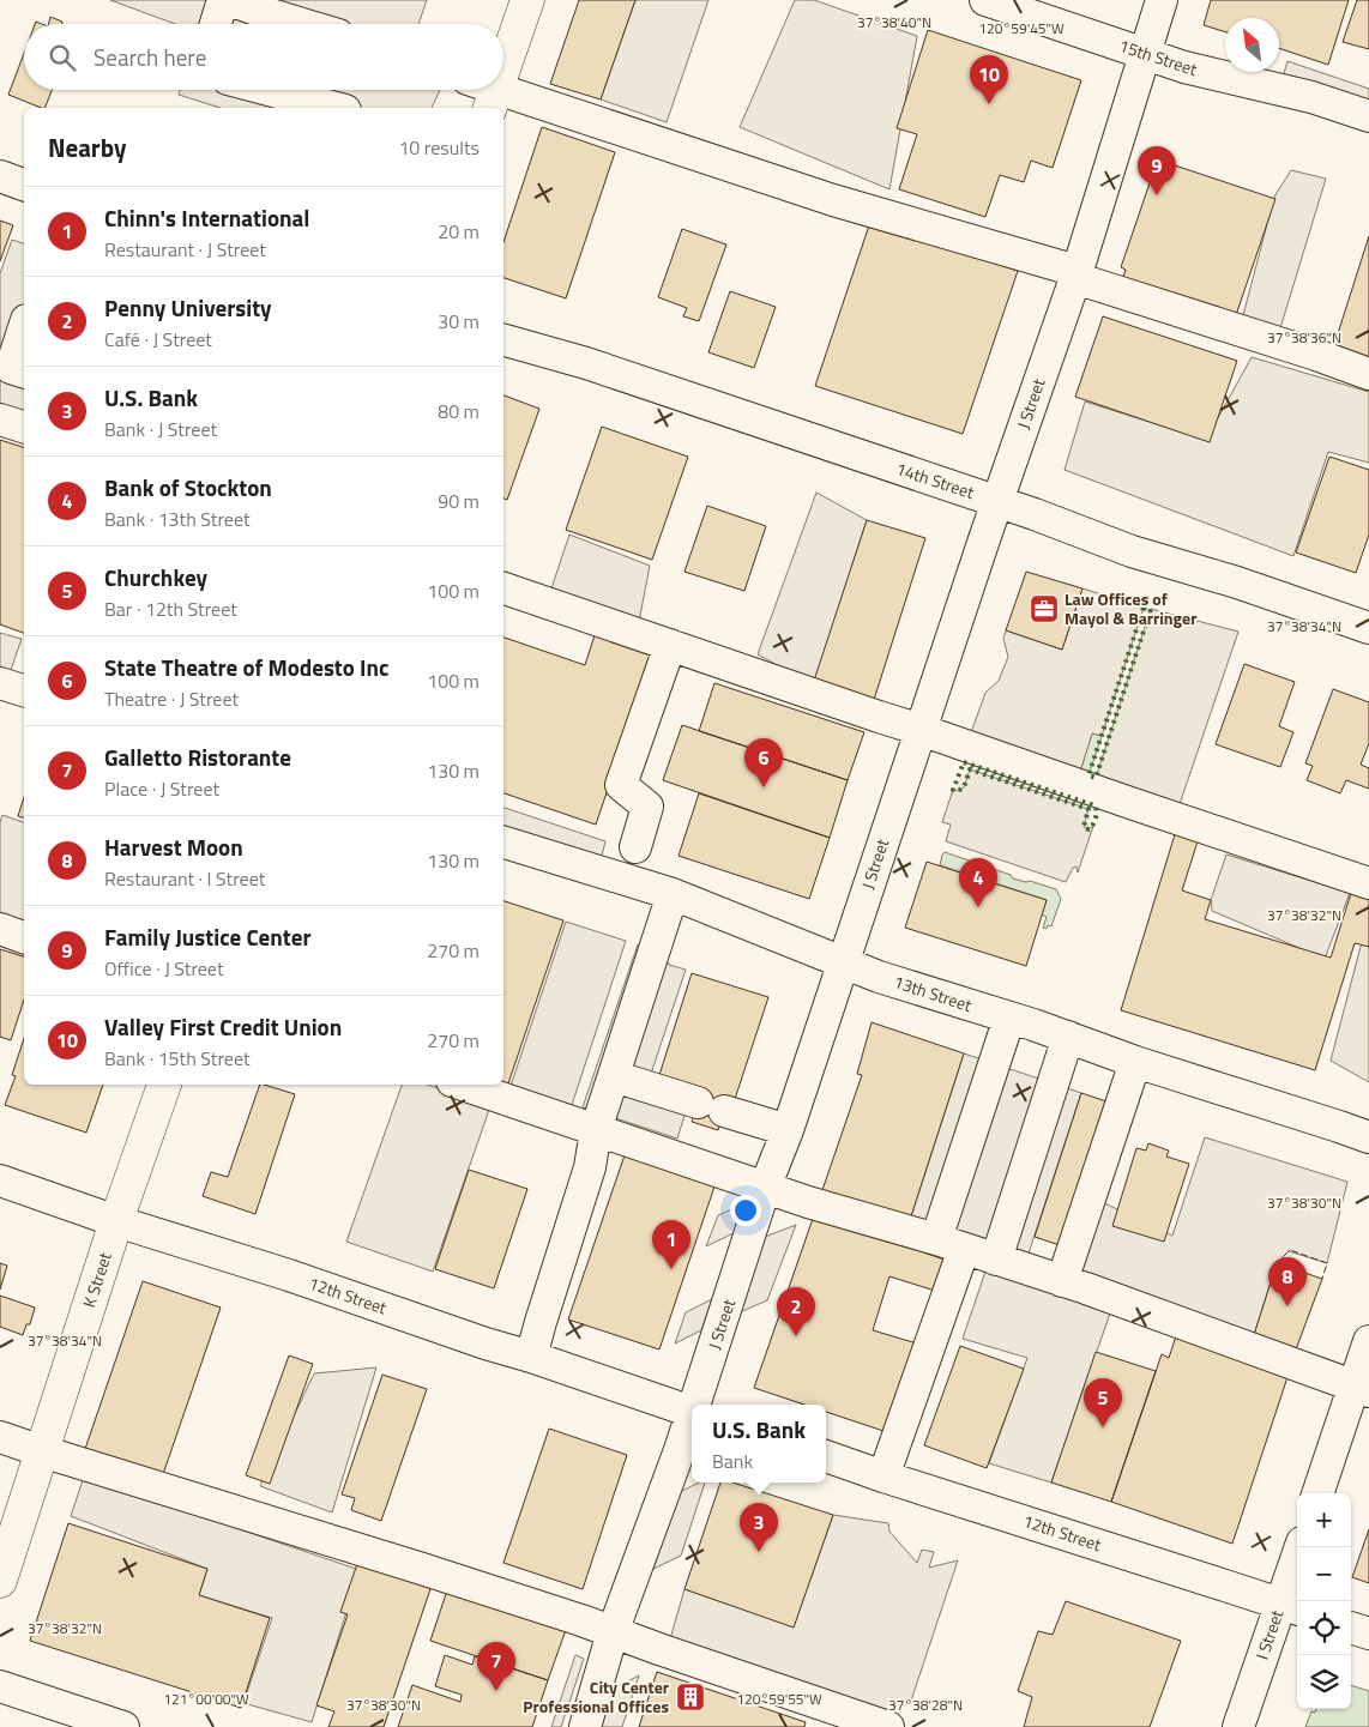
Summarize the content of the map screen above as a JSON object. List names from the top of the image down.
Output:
{
  "streets": {
    "main road": ["K Street"],
    "street": [
      "15th Street",
      "J Street",
      "14th Street",
      "13th Street",
      "12th Street",
      "I Street"
    ]
  },
  "crossings": [
    ["15th Street", "J Street"],
    ["J Street", "14th Street"],
    ["J Street", "13th Street"],
    ["K Street", "12th Street"],
    ["12th Street", "I Street"]
  ],
  "places": {
    "office": ["Law Offices of Mayol & Barringer"],
    "building": ["City Center Professional Offices"]
  },
  "north": "top left",
  "page": {
    "search": "Search here",
    "pins": [
      "10",
      "9",
      "6",
      "4",
      "1",
      "8",
      "2",
      "5",
      "3",
      "7"
    ],
    "heading": ["Nearby", "10 results"],
    "list": [
      {
        "mark": "1",
        "name": "Chinn's International",
        "note": "Restaurant · J Street",
        "value": "20 m"
      },
      {
        "mark": "2",
        "name": "Penny University",
        "note": "Café · J Street",
        "value": "30 m"
      },
      {
        "mark": "3",
        "name": "U.S. Bank",
        "note": "Bank · J Street",
        "value": "80 m"
      },
      {
        "mark": "4",
        "name": "Bank of Stockton",
        "note": "Bank · 13th Street",
        "value": "90 m"
      },
      {
        "mark": "5",
        "name": "Churchkey",
        "note": "Bar · 12th Street",
        "value": "100 m"
      },
      {
        "mark": "6",
        "name": "State Theatre of Modesto Inc",
        "note": "Theatre · J Street",
        "value": "100 m"
      },
      {
        "mark": "7",
        "name": "Galletto Ristorante",
        "note": "Place · J Street",
        "value": "130 m"
      },
      {
        "mark": "8",
        "name": "Harvest Moon",
        "note": "Restaurant · I Street",
        "value": "130 m"
      },
      {
        "mark": "9",
        "name": "Family Justice Center",
        "note": "Office · J Street",
        "value": "270 m"
      },
      {
        "mark": "10",
        "name": "Valley First Credit Union",
        "note": "Bank · 15th Street",
        "value": "270 m"
      }
    ],
    "popup": ["U.S. Bank", "Bank"],
    "map_buttons": ["+", "−"]
  },
  "coordinates": [
    "37°38'40\"N",
    "120°59'45\"W",
    "37°38'36\"N",
    "37°38'34\"N",
    "37°38'32\"N",
    "37°38'30\"N",
    "121°00'00\"W",
    "120°59'55\"W",
    "37°38'28\"N"
  ]
}
